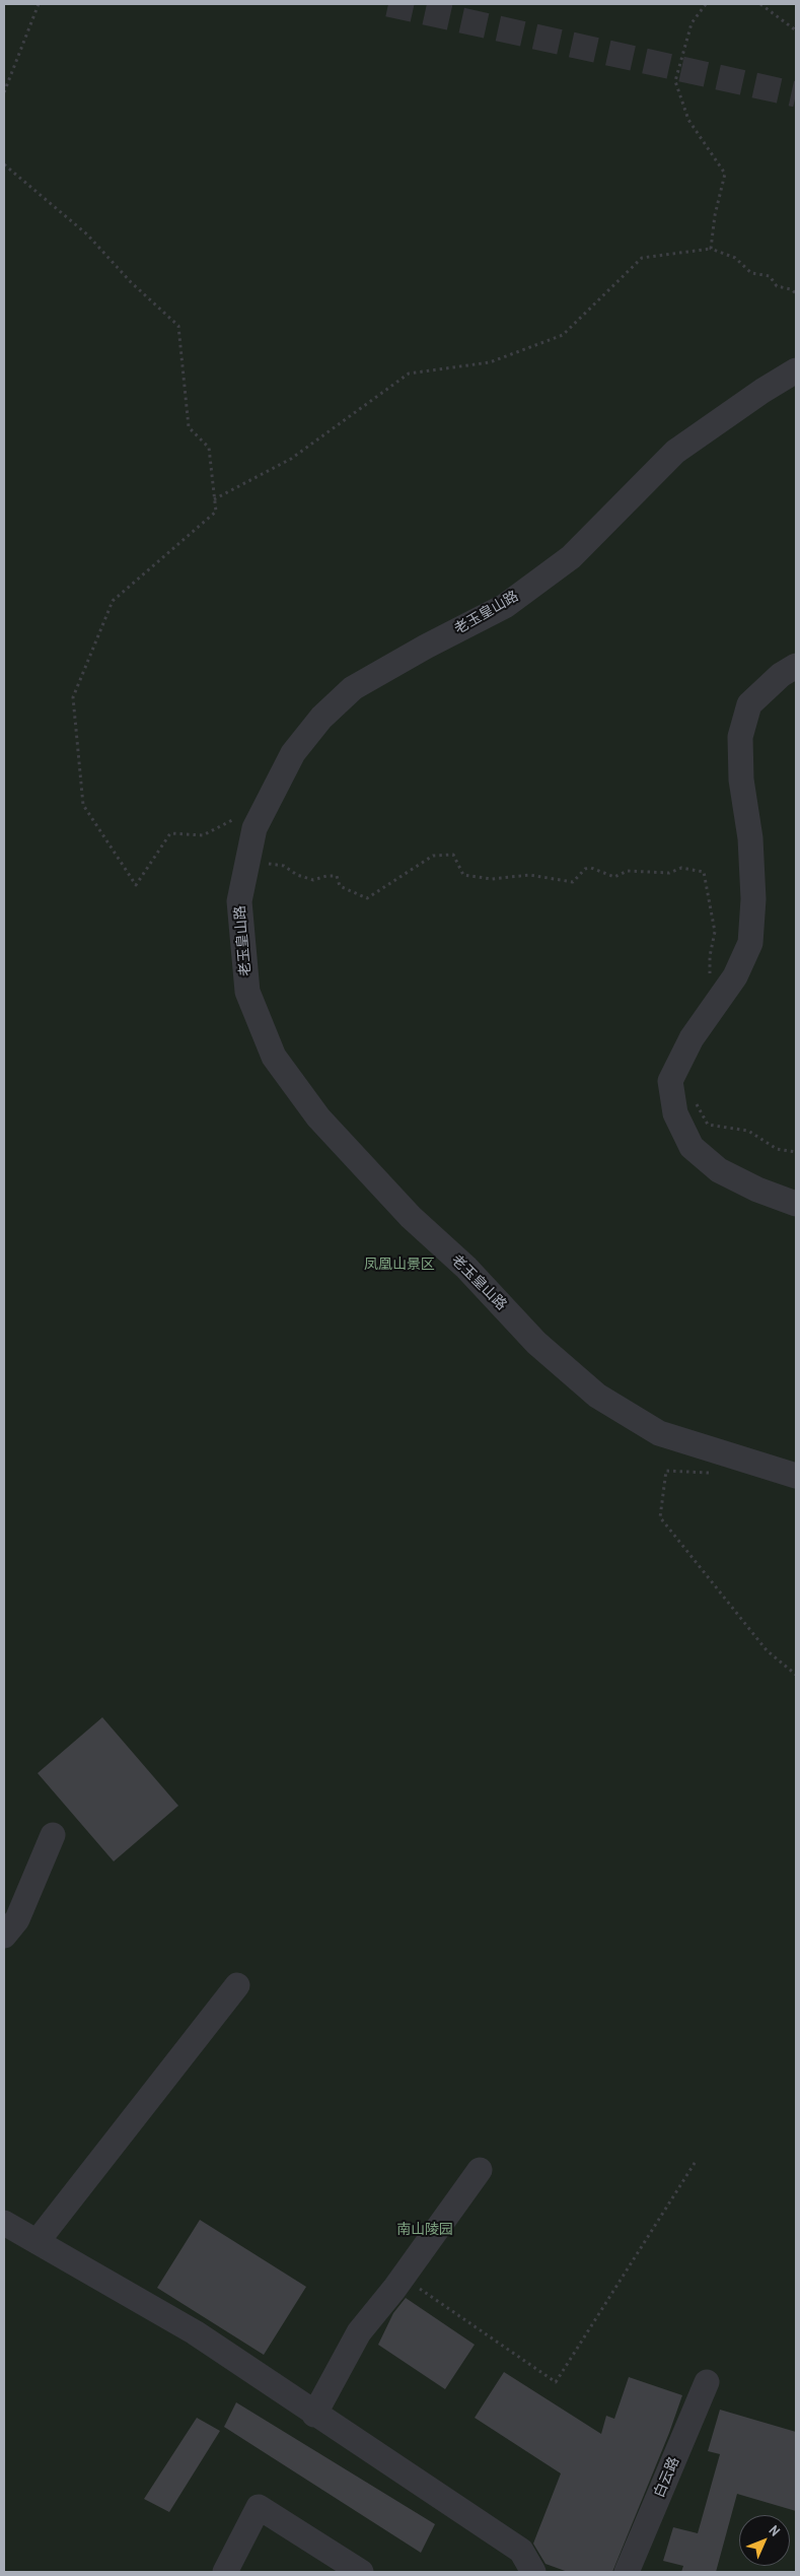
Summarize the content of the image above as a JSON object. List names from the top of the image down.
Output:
{
  "streets": {
    "street": ["老玉皇山路", "白云路"]
  },
  "parks": ["凤凰山景区", "南山陵园"],
  "north": "top right"
}
